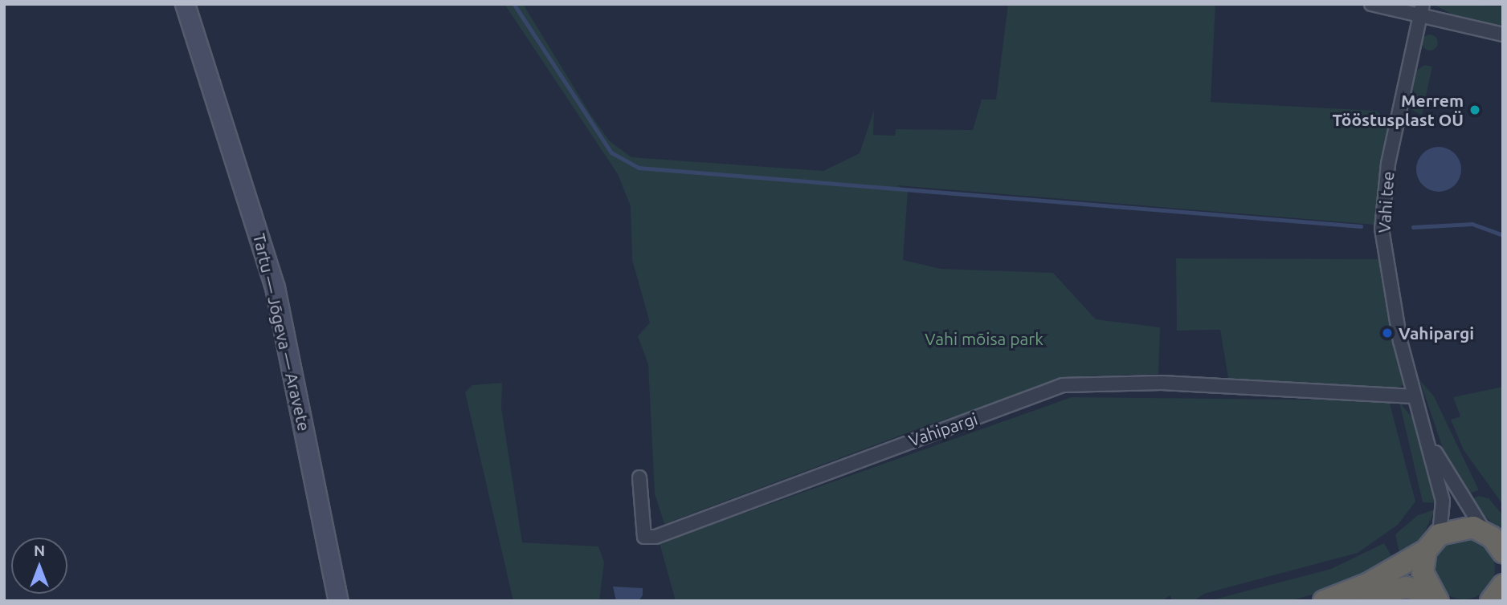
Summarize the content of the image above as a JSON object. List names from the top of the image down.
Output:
{
  "streets": {
    "main road": ["Tartu — Jõgeva — Aravete"],
    "street": ["Vahi tee", "Vahipargi"]
  },
  "crossings": [
    ["Vahi tee", "Vahipargi"]
  ],
  "parks": ["Vahi mõisa park"],
  "places": ["Merrem Tööstusplast OÜ", "Vahipargi"],
  "north": "top"
}
